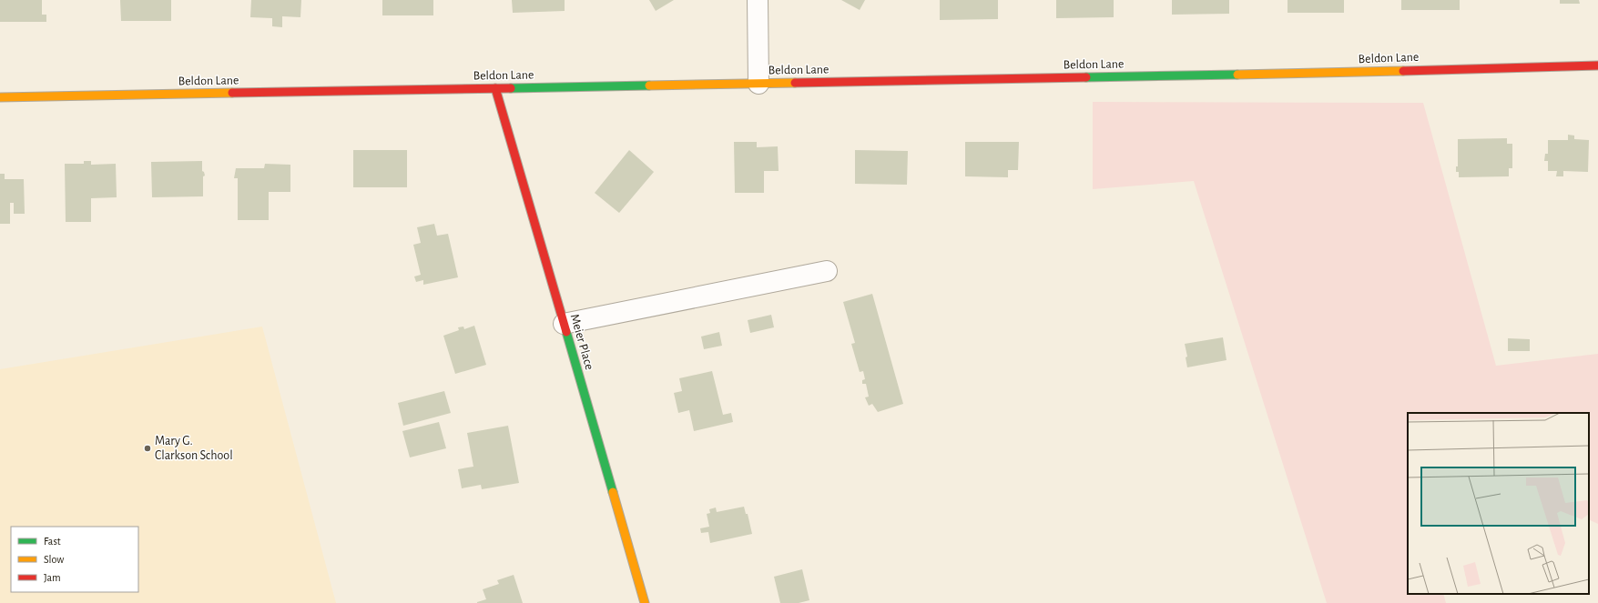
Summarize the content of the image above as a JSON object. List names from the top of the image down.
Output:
{
  "streets": {
    "street": ["Beldon Lane", "Meier Place"]
  },
  "crossings": [
    ["Beldon Lane", "Meier Place"]
  ],
  "places": ["Mary G. Clarkson School"],
  "legend": ["Fast", "Slow", "Jam"]
}
